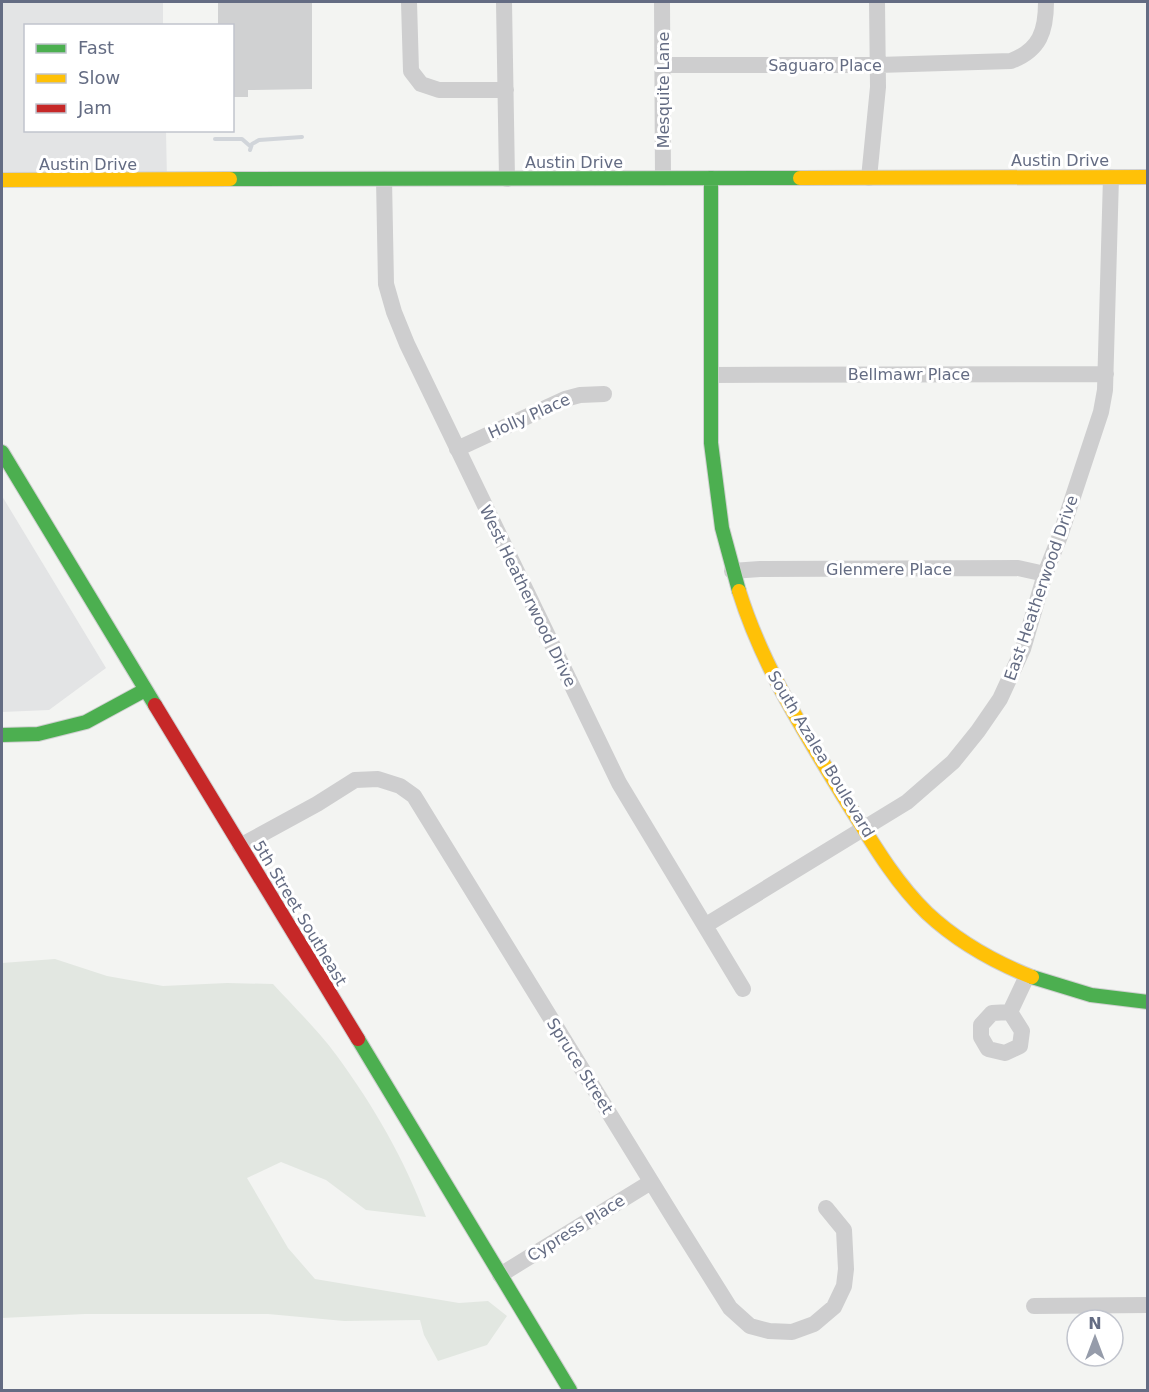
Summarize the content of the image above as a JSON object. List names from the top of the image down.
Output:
{
  "streets": {
    "street": [
      "Saguaro Place",
      "Mesquite Lane",
      "Austin Drive",
      "Bellmawr Place",
      "Holly Place",
      "Glenmere Place",
      "East Heatherwood Drive",
      "West Heatherwood Drive",
      "South Azalea Boulevard",
      "5th Street Southeast",
      "Spruce Street",
      "Cypress Place"
    ]
  },
  "crossings": [
    ["Saguaro Place", "Mesquite Lane"],
    ["Mesquite Lane", "Austin Drive"],
    ["Austin Drive", "East Heatherwood Drive"],
    ["Austin Drive", "West Heatherwood Drive"],
    ["Austin Drive", "South Azalea Boulevard"],
    ["Bellmawr Place", "East Heatherwood Drive"],
    ["Bellmawr Place", "South Azalea Boulevard"],
    ["Holly Place", "West Heatherwood Drive"],
    ["Glenmere Place", "East Heatherwood Drive"],
    ["Glenmere Place", "South Azalea Boulevard"],
    ["East Heatherwood Drive", "West Heatherwood Drive"],
    ["East Heatherwood Drive", "South Azalea Boulevard"],
    ["5th Street Southeast", "Spruce Street"],
    ["5th Street Southeast", "Cypress Place"],
    ["Spruce Street", "Cypress Place"]
  ],
  "legend": ["Fast", "Slow", "Jam"],
  "north": "top"
}
